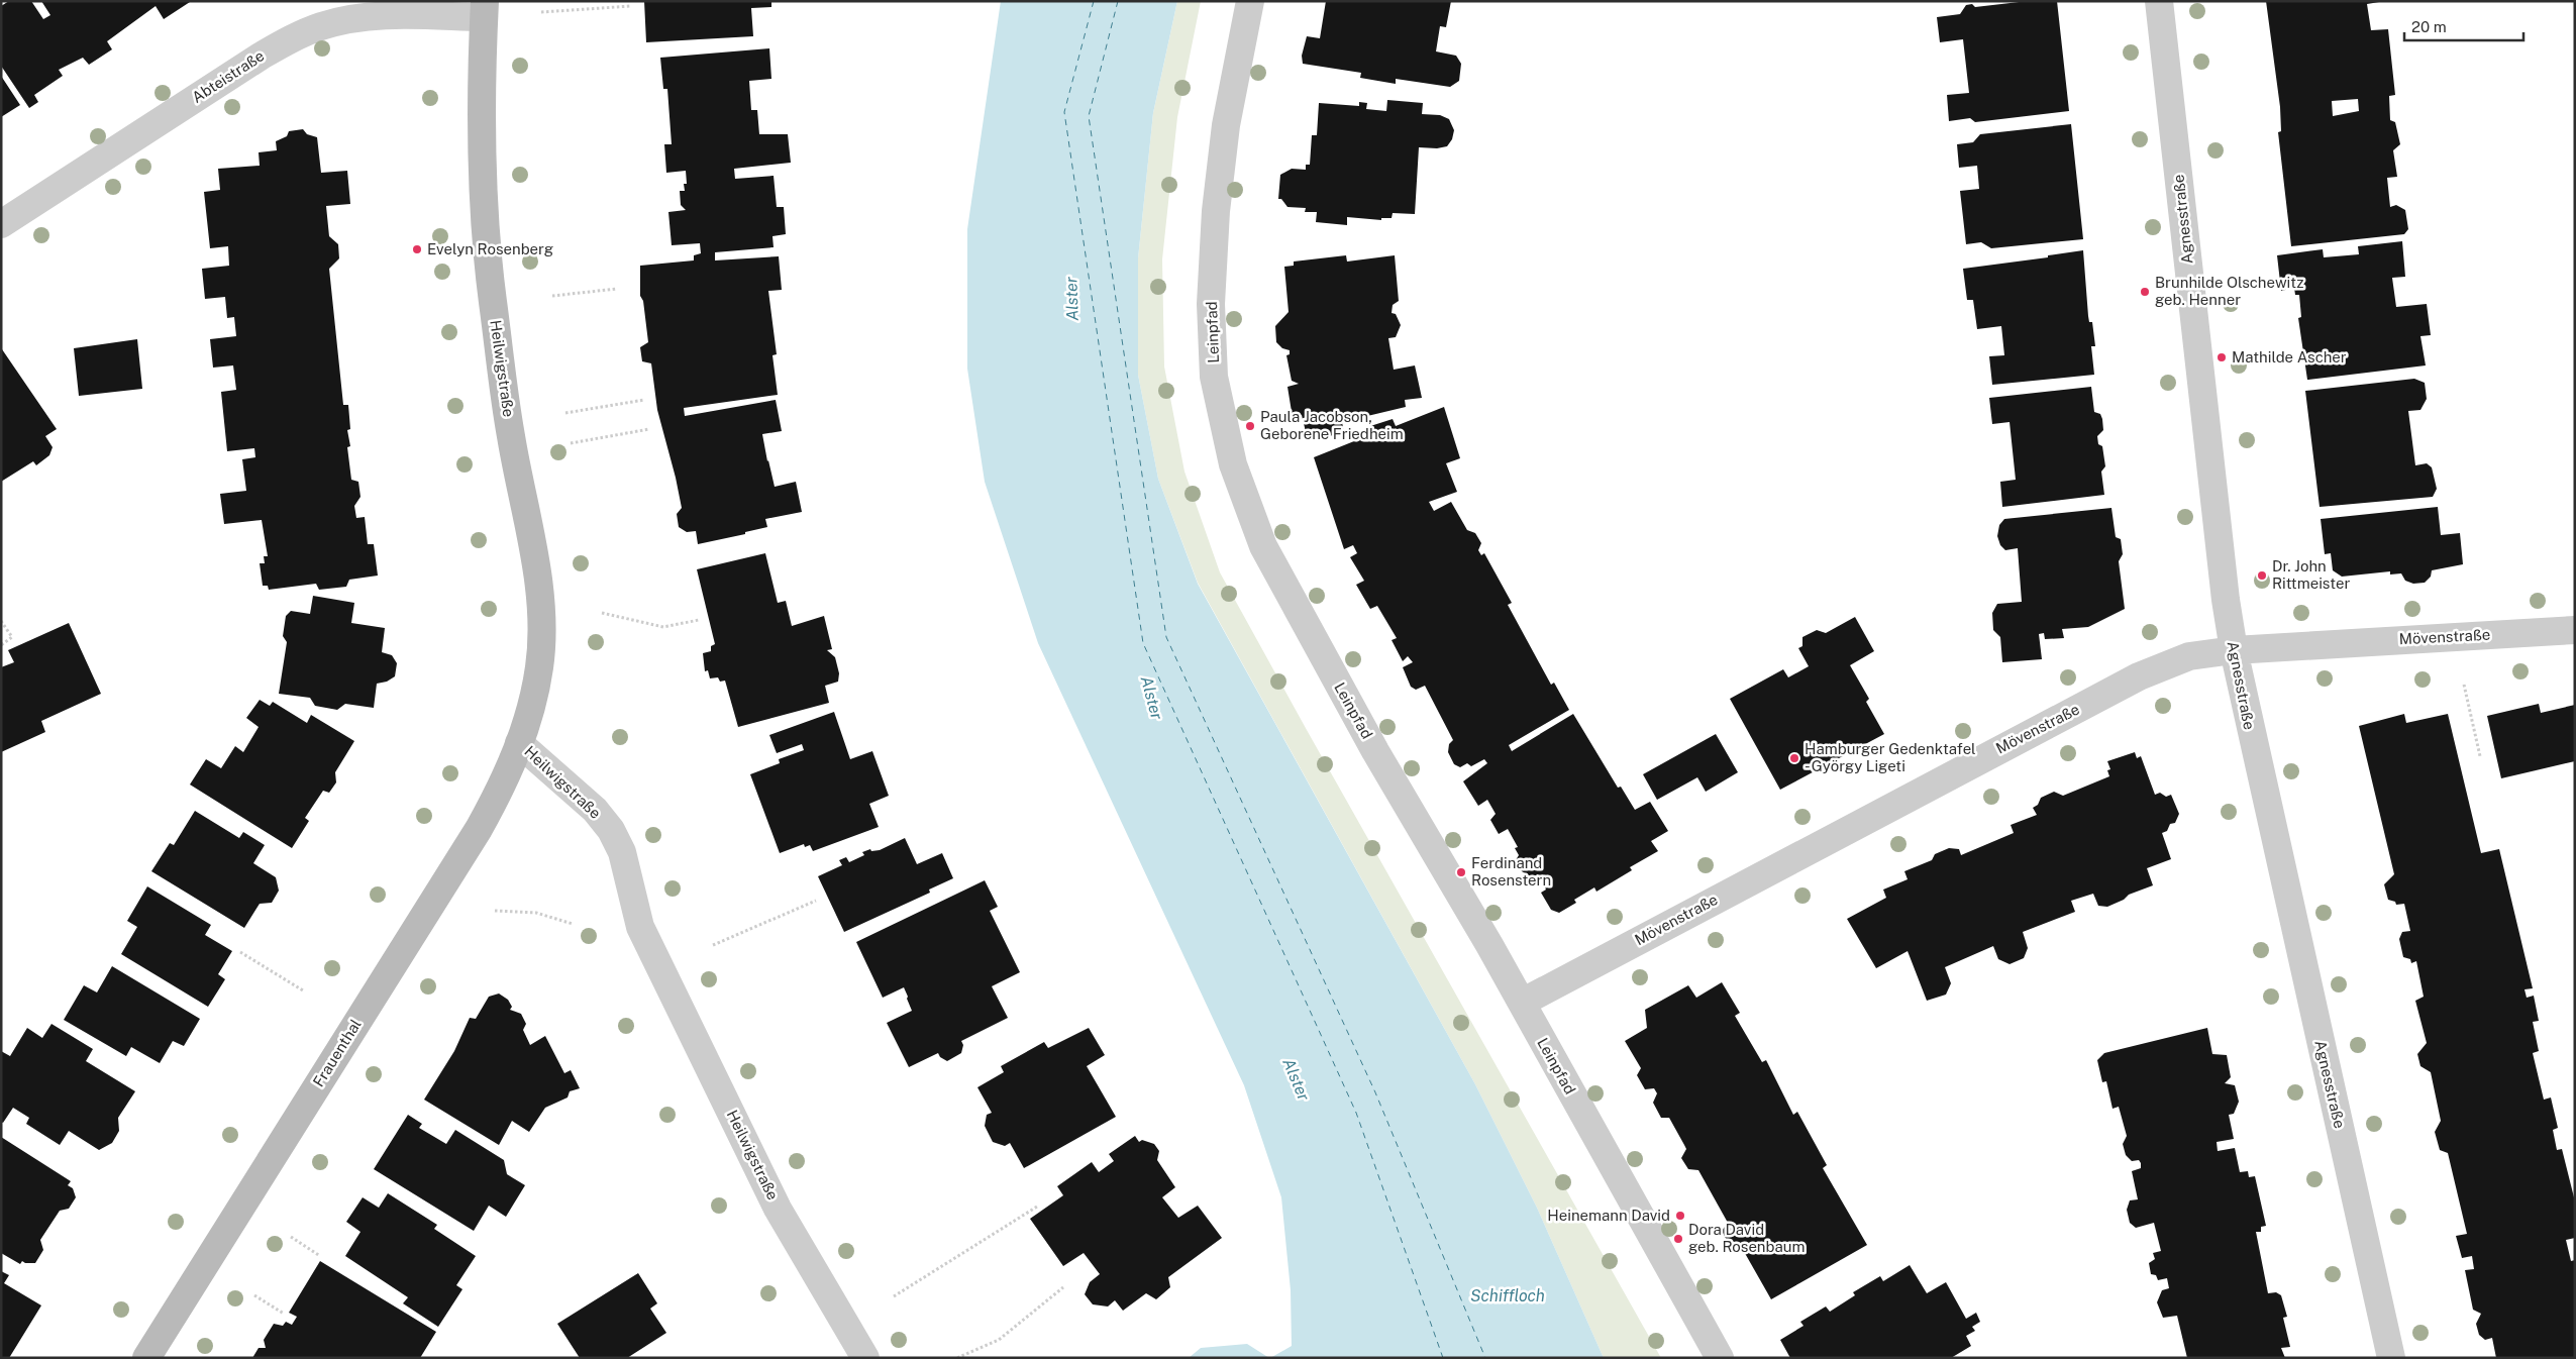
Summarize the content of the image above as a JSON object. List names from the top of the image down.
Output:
{
  "streets": {
    "street": [
      "Abteistraße",
      "Agnesstraße",
      "Leinpfad",
      "Heilwigstraße",
      "Mövenstraße",
      "Frauenthal"
    ]
  },
  "crossings": [
    ["Abteistraße", "Heilwigstraße"],
    ["Agnesstraße", "Mövenstraße"],
    ["Leinpfad", "Mövenstraße"],
    ["Heilwigstraße", "Frauenthal"]
  ],
  "water": ["Alster", "Schiffloch"],
  "places": [
    "Evelyn Rosenberg",
    "Brunhilde Olschewitz geb. Henner",
    "Mathilde Ascher",
    "Paula Jacobson, Geborene Friedheim",
    "Dr. John Rittmeister",
    "Hamburger Gedenktafel - György Ligeti",
    "Ferdinand Rosenstern",
    "Heinemann David",
    "Dora David geb. Rosenbaum"
  ],
  "scale_bar": "20 m"
}
